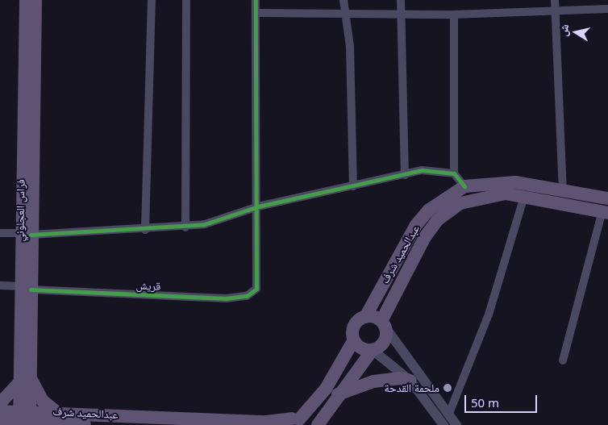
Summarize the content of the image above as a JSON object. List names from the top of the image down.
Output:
{
  "streets": {
    "main road": ["فراس العجلوني", "عبدالحميد شرف"],
    "street": ["قريش"]
  },
  "crossings": [
    ["فراس العجلوني", "عبدالحميد شرف"],
    ["فراس العجلوني", "قريش"]
  ],
  "places": ["ملحمة القدحة"],
  "scale_bar": "50 m",
  "north": "left"
}
